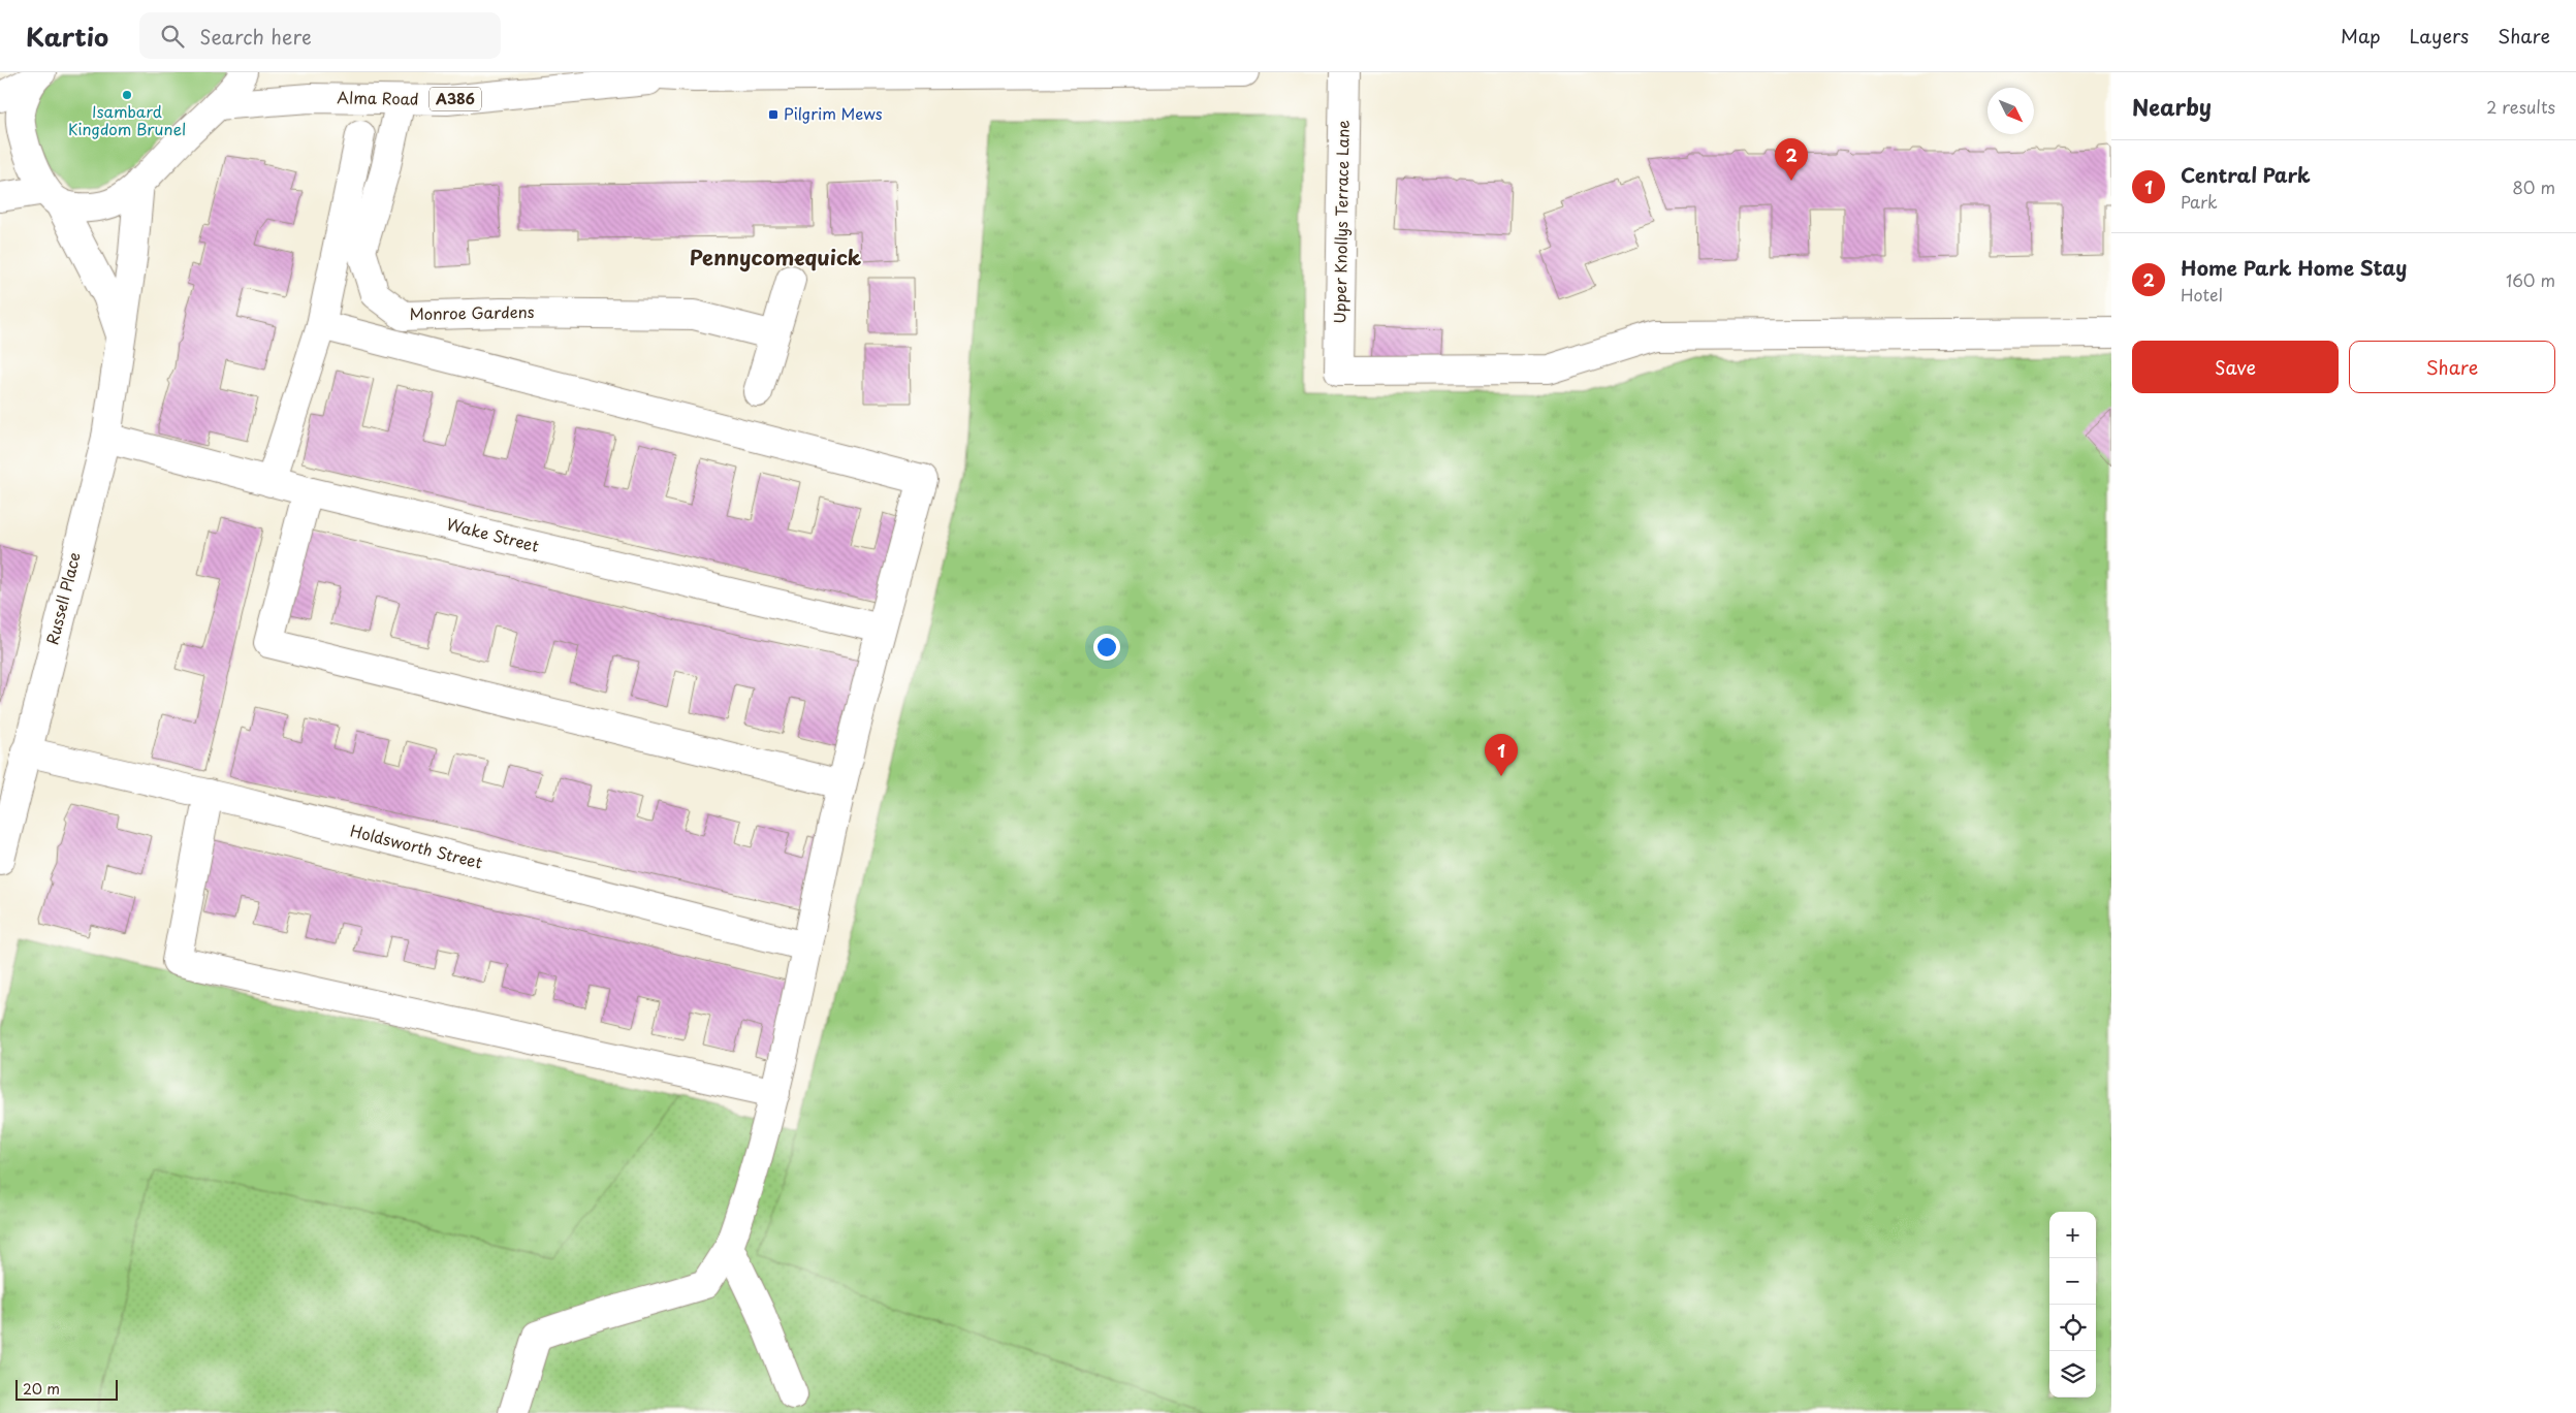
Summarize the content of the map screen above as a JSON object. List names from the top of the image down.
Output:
{
  "streets": {
    "street": [
      "Alma Road",
      "A386",
      "Upper Knollys Terrace Lane",
      "Monroe Gardens",
      "Wake Street",
      "Russell Place",
      "Holdsworth Street"
    ]
  },
  "crossings": [
    ["Alma Road", "Monroe Gardens"],
    ["Wake Street", "Russell Place"],
    ["Russell Place", "Holdsworth Street"]
  ],
  "districts": ["Pennycomequick"],
  "places": {
    "other": ["Isambard Kingdom Brunel"],
    "transit": ["Pilgrim Mews"]
  },
  "scale_bar": "20 m",
  "north": "bottom right",
  "page": {
    "header": "Kartio",
    "search": "Search here",
    "nav": ["Map", "Layers", "Share"],
    "heading": ["Nearby", "2 results"],
    "pins": ["2", "1"],
    "list": [
      {
        "mark": "1",
        "name": "Central Park",
        "note": "Park",
        "value": "80 m"
      },
      {
        "mark": "2",
        "name": "Home Park Home Stay",
        "note": "Hotel",
        "value": "160 m"
      }
    ],
    "buttons": ["Save", "Share"],
    "map_buttons": ["+", "−"],
    "scale": "20 m"
  }
}
